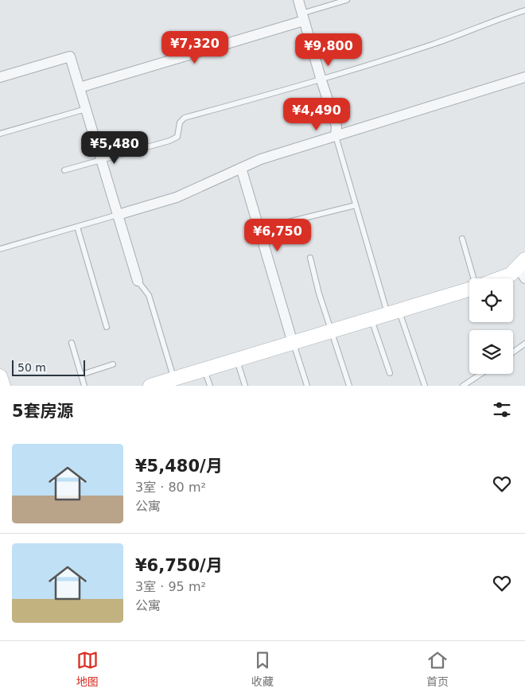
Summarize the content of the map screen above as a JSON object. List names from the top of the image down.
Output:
{
  "scale_bar": "50 m",
  "page": {
    "price": [
      "¥7,320",
      "¥9,800",
      "¥4,490",
      "¥5,480",
      "¥6,750"
    ],
    "scale": "50 m",
    "heading": "5套房源",
    "list": [
      {
        "name": "¥5,480/月",
        "note": "3室 · 80 m² · 公寓"
      },
      {
        "name": "¥6,750/月",
        "note": "3室 · 95 m² · 公寓"
      }
    ],
    "tabs": ["地图", "收藏", "首页"]
  }
}
